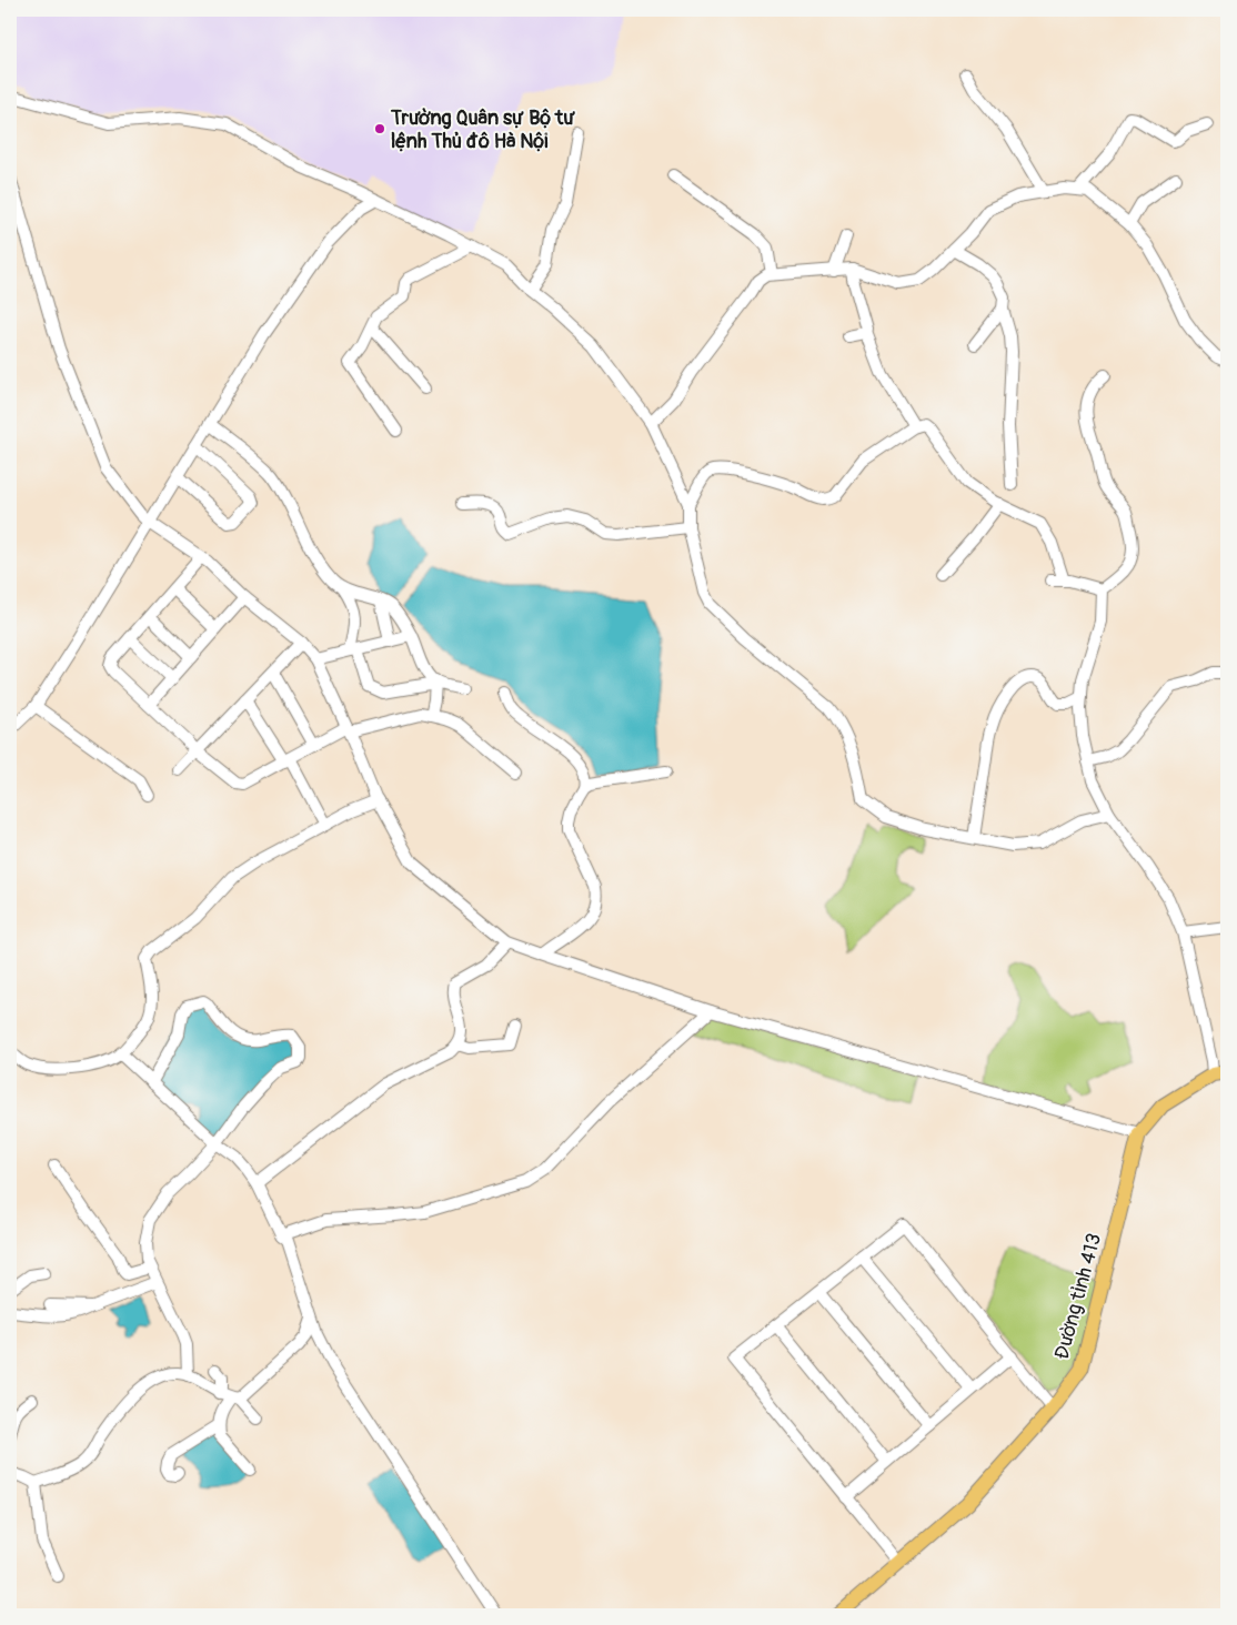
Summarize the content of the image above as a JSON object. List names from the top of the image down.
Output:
{
  "streets": {
    "main road": ["Đường tỉnh 413"]
  },
  "places": ["Trường Quân sự Bộ tư lệnh Thủ đô Hà Nội"]
}
